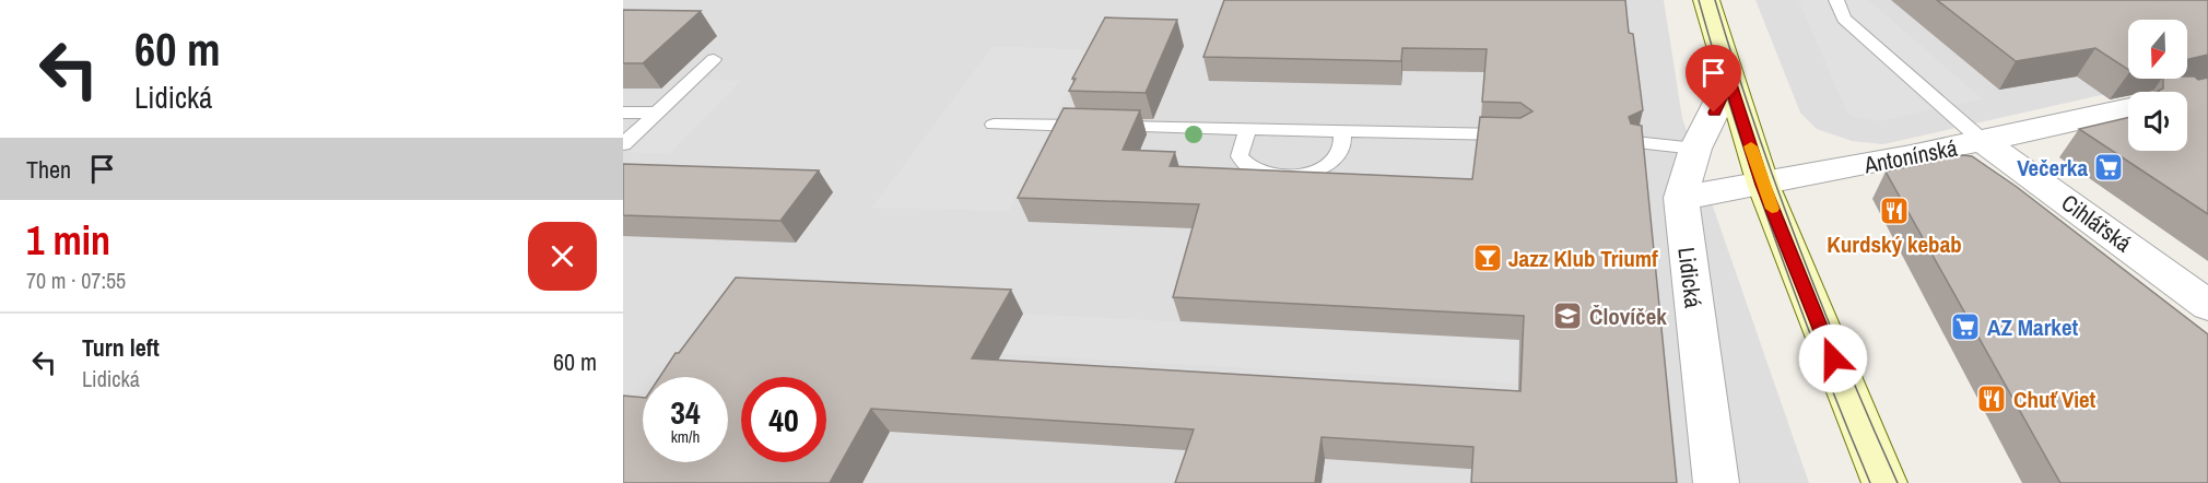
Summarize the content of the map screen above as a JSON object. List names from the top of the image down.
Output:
{
  "streets": {
    "street": ["Antonínská", "Cihlářská", "Lidická"]
  },
  "crossings": [
    ["Antonínská", "Cihlářská"],
    ["Antonínská", "Lidická"]
  ],
  "places": {
    "supermarket": ["Večerka", "AZ Market"],
    "restaurant": ["Kurdský kebab", "Chuť Viet"],
    "bar": ["Jazz Klub Triumf"],
    "school or university": ["Človíček"]
  },
  "north": "bottom",
  "page": {
    "turn": ["60 m", "Lidická"],
    "then": "Then",
    "heading": ["1 min", "70 m · 07:55"],
    "list": [
      {
        "name": "Turn left",
        "note": "Lidická",
        "value": "60 m"
      }
    ],
    "speed": "34 km/h",
    "limit": "40"
  }
}
